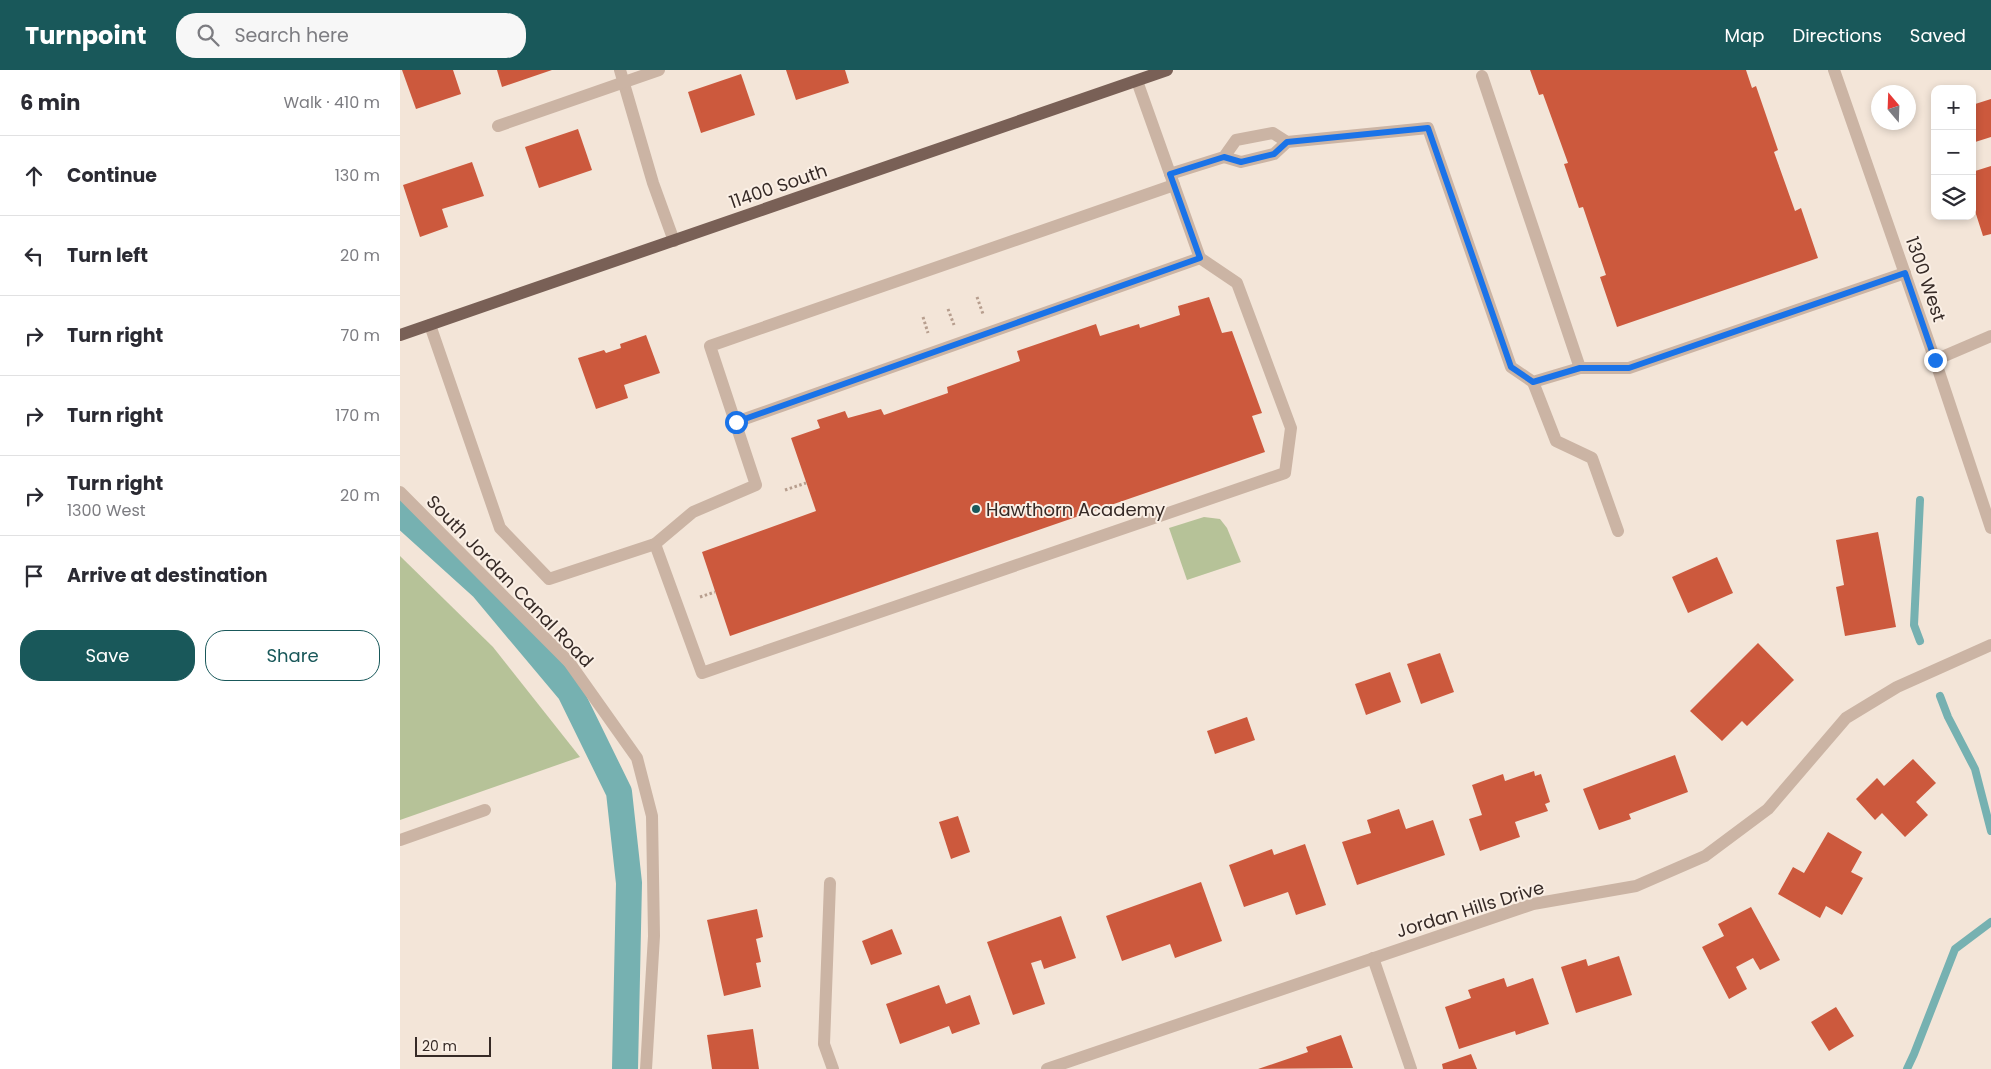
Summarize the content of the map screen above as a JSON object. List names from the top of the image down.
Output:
{
  "streets": {
    "main road": ["11400 South"],
    "street": ["1300 West", "South Jordan Canal Road", "Jordan Hills Drive"]
  },
  "places": ["Hawthorn Academy"],
  "scale_bar": "20 m",
  "north": "top",
  "page": {
    "header": "Turnpoint",
    "search": "Search here",
    "nav": ["Map", "Directions", "Saved"],
    "heading": ["6 min", "Walk · 410 m"],
    "map_buttons": ["+", "−"],
    "list": [
      ["Continue", "130 m"],
      ["Turn left", "20 m"],
      ["Turn right", "70 m"],
      ["Turn right", "170 m"],
      ["Turn right", "1300 West", "20 m"],
      "Arrive at destination"
    ],
    "buttons": ["Save", "Share"],
    "scale": "20 m"
  }
}
